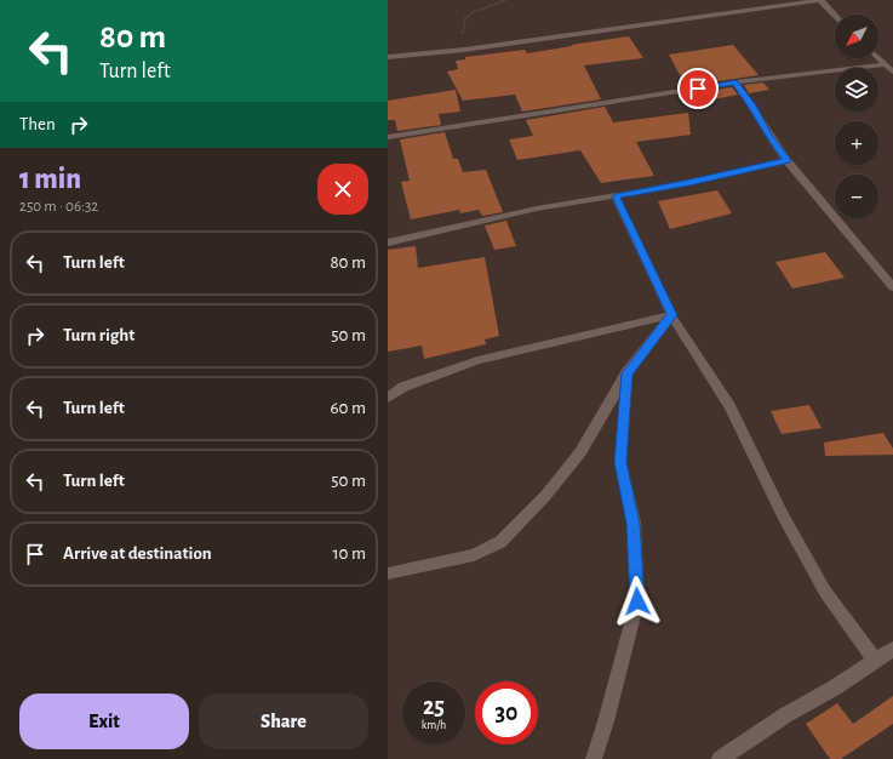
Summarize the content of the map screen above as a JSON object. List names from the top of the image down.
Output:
{
  "north": "bottom left",
  "page": {
    "turn": ["80 m", "Turn left"],
    "map_buttons": ["+", "−"],
    "then": "Then",
    "heading": ["1 min", "250 m · 06:32"],
    "list": [
      {
        "name": "Turn left",
        "value": "80 m"
      },
      {
        "name": "Turn right",
        "value": "50 m"
      },
      {
        "name": "Turn left",
        "value": "60 m"
      },
      {
        "name": "Turn left",
        "value": "50 m"
      },
      {
        "name": "Arrive at destination",
        "value": "10 m"
      }
    ],
    "speed": "25 km/h",
    "limit": "30",
    "buttons": ["Exit", "Share"]
  }
}
